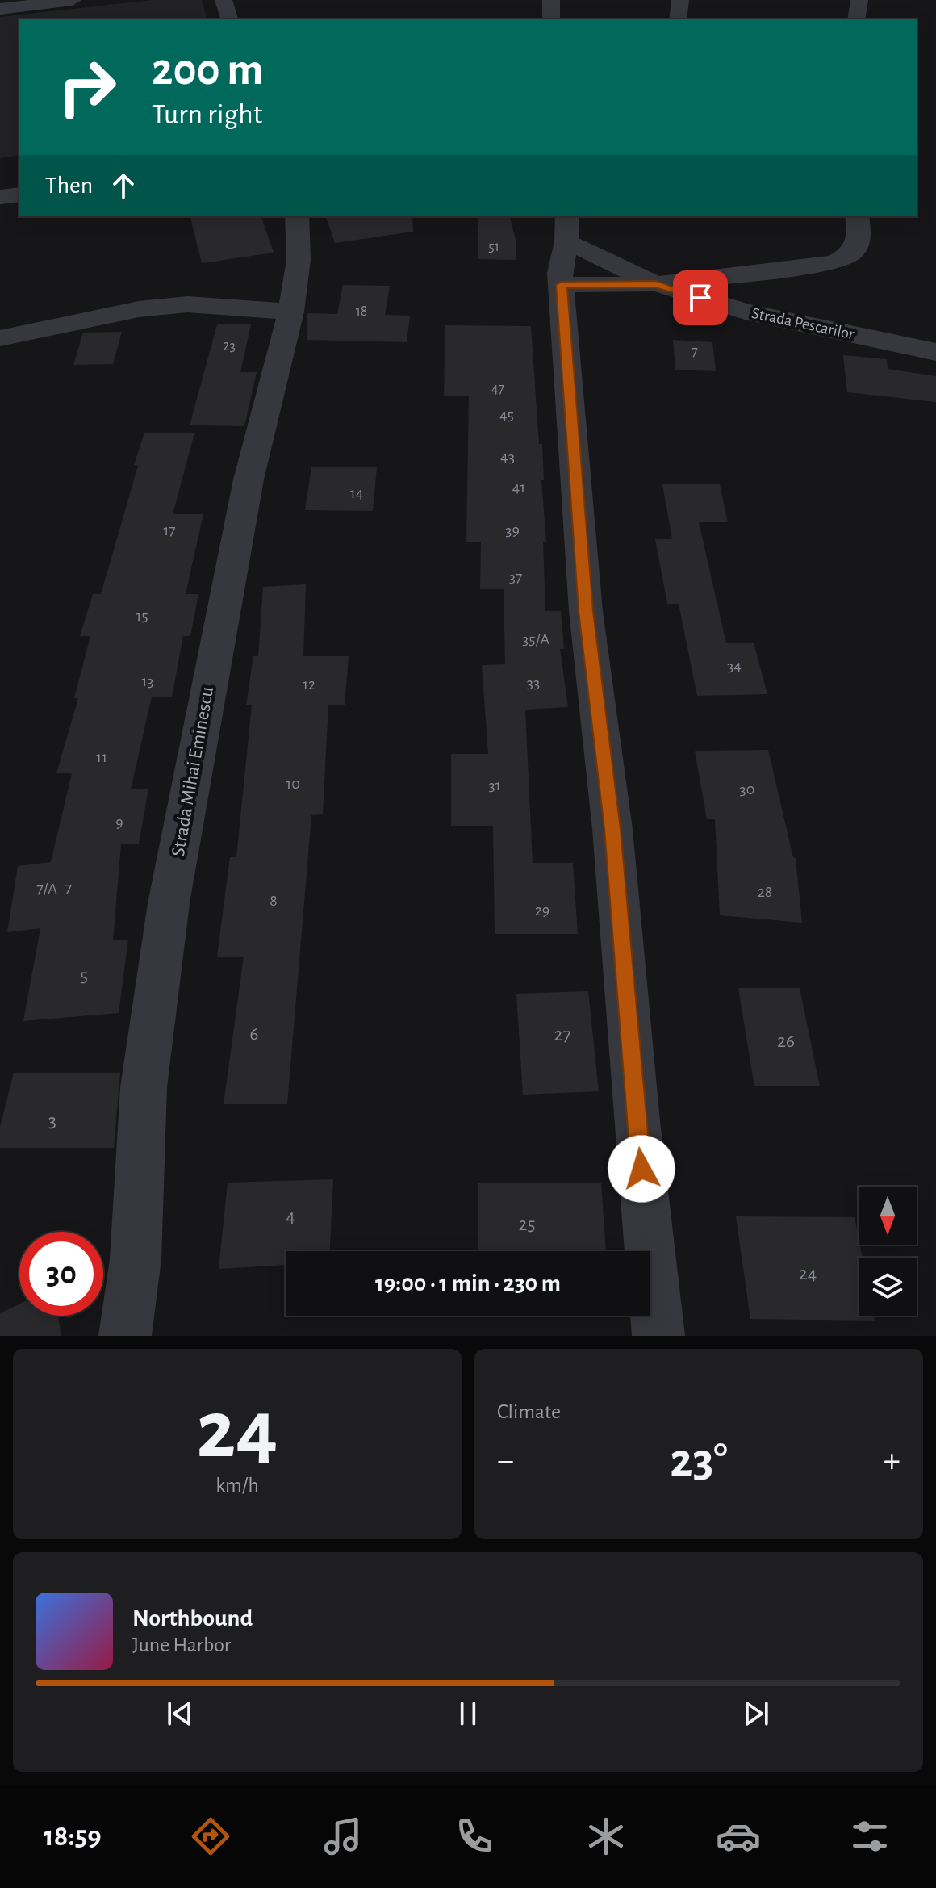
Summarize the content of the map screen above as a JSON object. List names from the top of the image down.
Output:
{
  "streets": {
    "street": ["Strada Pescarilor", "Strada Mihai Eminescu"]
  },
  "house_numbers": [
    "51",
    "18",
    "23",
    "7",
    "47",
    "45",
    "43",
    "41",
    "14",
    "17",
    "39",
    "37",
    "15",
    "35/A",
    "34",
    "13",
    "33",
    "12",
    "11",
    "10",
    "31",
    "30",
    "9",
    "7",
    "7/A",
    "28",
    "8",
    "29",
    "5",
    "6",
    "27",
    "26",
    "3",
    "4",
    "25",
    "24"
  ],
  "north": "bottom",
  "page": {
    "turn": ["200 m", "Turn right"],
    "then": "Then",
    "limit": "30",
    "trip": "19:00 · 1 min · 230 m",
    "tile": [
      ["24", "km/h"],
      "Climate"
    ],
    "heat": ["−", "23°", "+"],
    "song": ["Northbound", "June Harbor"],
    "tabs": "18:59"
  }
}
